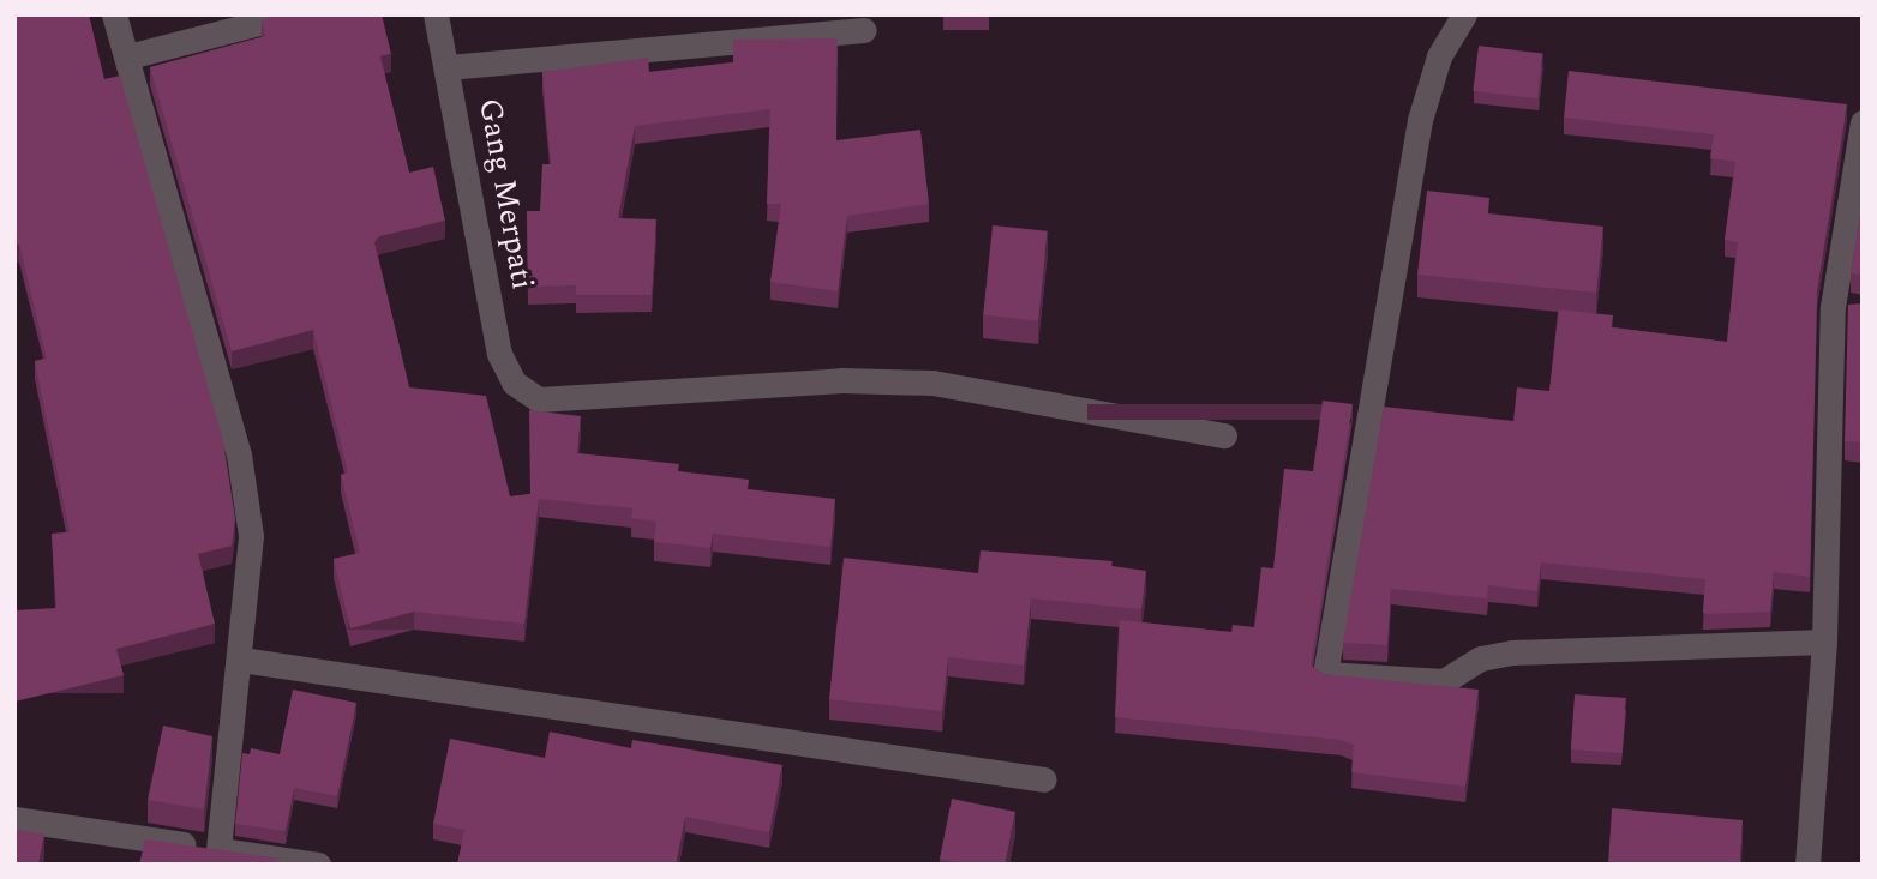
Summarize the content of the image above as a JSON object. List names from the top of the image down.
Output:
{
  "streets": {
    "street": ["Gang Merpati"]
  }
}
